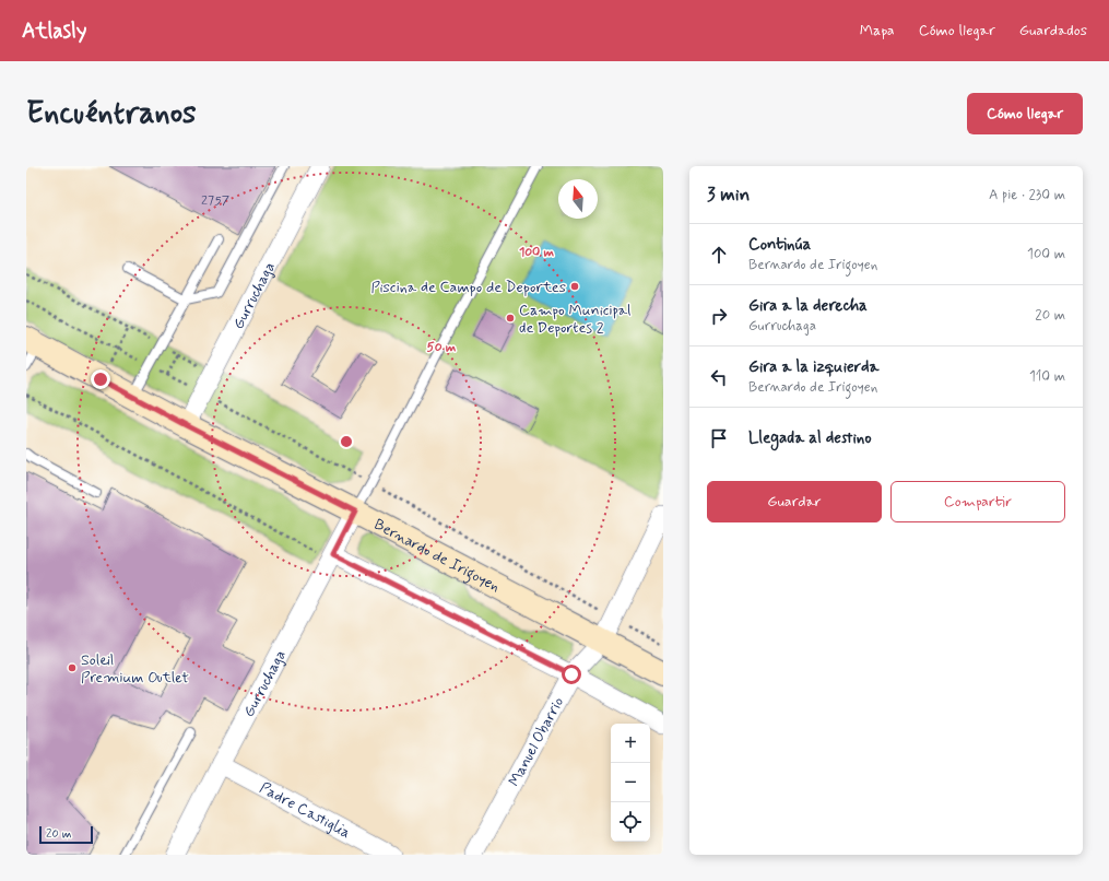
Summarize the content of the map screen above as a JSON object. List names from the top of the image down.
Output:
{
  "streets": {
    "street": [
      "Gurruchaga",
      "Bernardo de Irigoyen",
      "Manuel Obarrio",
      "Padre Castiglia"
    ]
  },
  "crossings": [
    ["Gurruchaga", "Bernardo de Irigoyen"],
    ["Gurruchaga", "Padre Castiglia"],
    ["Bernardo de Irigoyen", "Manuel Obarrio"]
  ],
  "places": ["Piscina de Campo de Deportes", "Campo Municipal de Deportes 2", "Soleil Premium Outlet"],
  "house_numbers": ["2757"],
  "scale_bar": "20 m",
  "north": "top",
  "page": {
    "header": "Atlasly",
    "nav": ["Mapa", "Cómo llegar", "Guardados"],
    "buttons": [
      "Cómo llegar",
      ["Guardar", "Compartir"]
    ],
    "title": "Encuéntranos",
    "heading": ["3 min", "A pie · 230 m"],
    "list": [
      ["Continúa", "Bernardo de Irigoyen", "100 m"],
      ["Gira a la derecha", "Gurruchaga", "20 m"],
      ["Gira a la izquierda", "Bernardo de Irigoyen", "110 m"],
      "Llegada al destino"
    ],
    "map_buttons": ["+", "−"],
    "scale": "20 m"
  },
  "rings": ["100 m", "50 m"]
}
